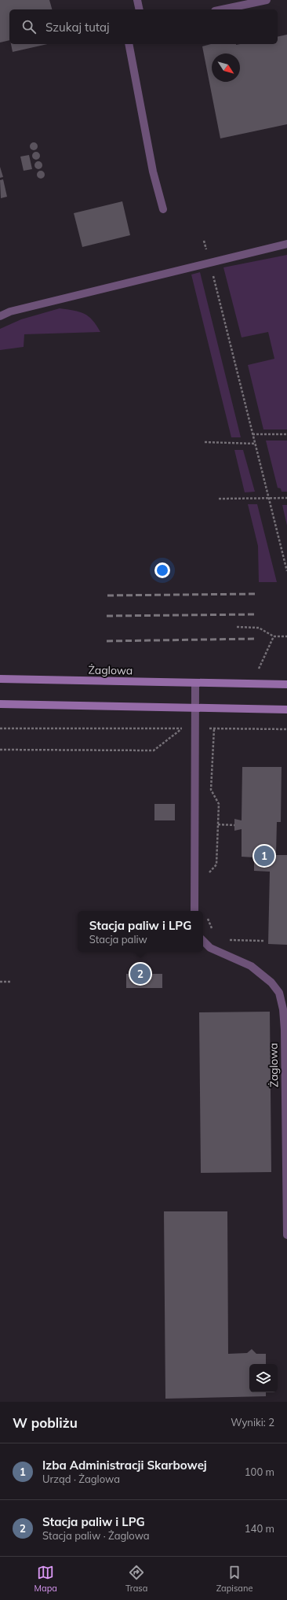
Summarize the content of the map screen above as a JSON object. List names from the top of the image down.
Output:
{
  "streets": {
    "street": ["Żaglowa"]
  },
  "north": "bottom right",
  "page": {
    "search": "Szukaj tutaj",
    "pins": ["1", "2"],
    "popup": ["Stacja paliw i LPG", "Stacja paliw"],
    "heading": ["W pobliżu", "Wyniki: 2"],
    "list": [
      {
        "mark": "1",
        "name": "Izba Administracji Skarbowej",
        "note": "Urząd · Żaglowa",
        "value": "100 m"
      },
      {
        "mark": "2",
        "name": "Stacja paliw i LPG",
        "note": "Stacja paliw · Żaglowa",
        "value": "140 m"
      }
    ],
    "nav": ["Mapa", "Trasa", "Zapisane"]
  }
}
